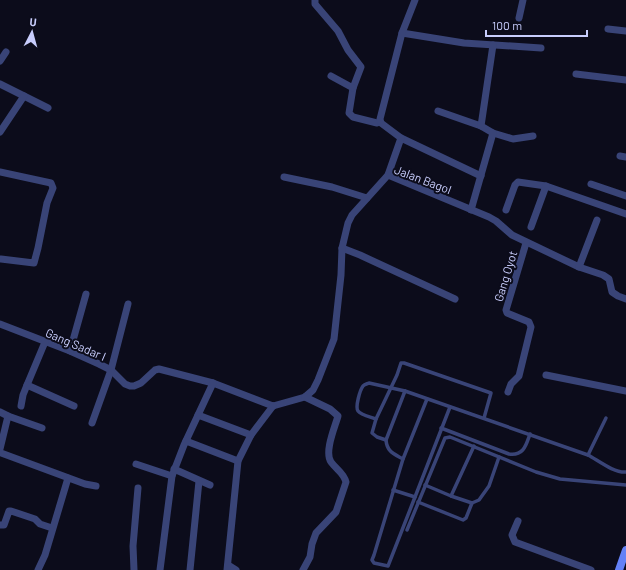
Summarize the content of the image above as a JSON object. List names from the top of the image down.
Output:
{
  "streets": {
    "street": ["Jalan Bagol", "Gang Oyot", "Gang Sadar I"]
  },
  "crossings": [
    ["Jalan Bagol", "Gang Oyot"]
  ],
  "scale_bar": "100 m",
  "north": "top"
}
